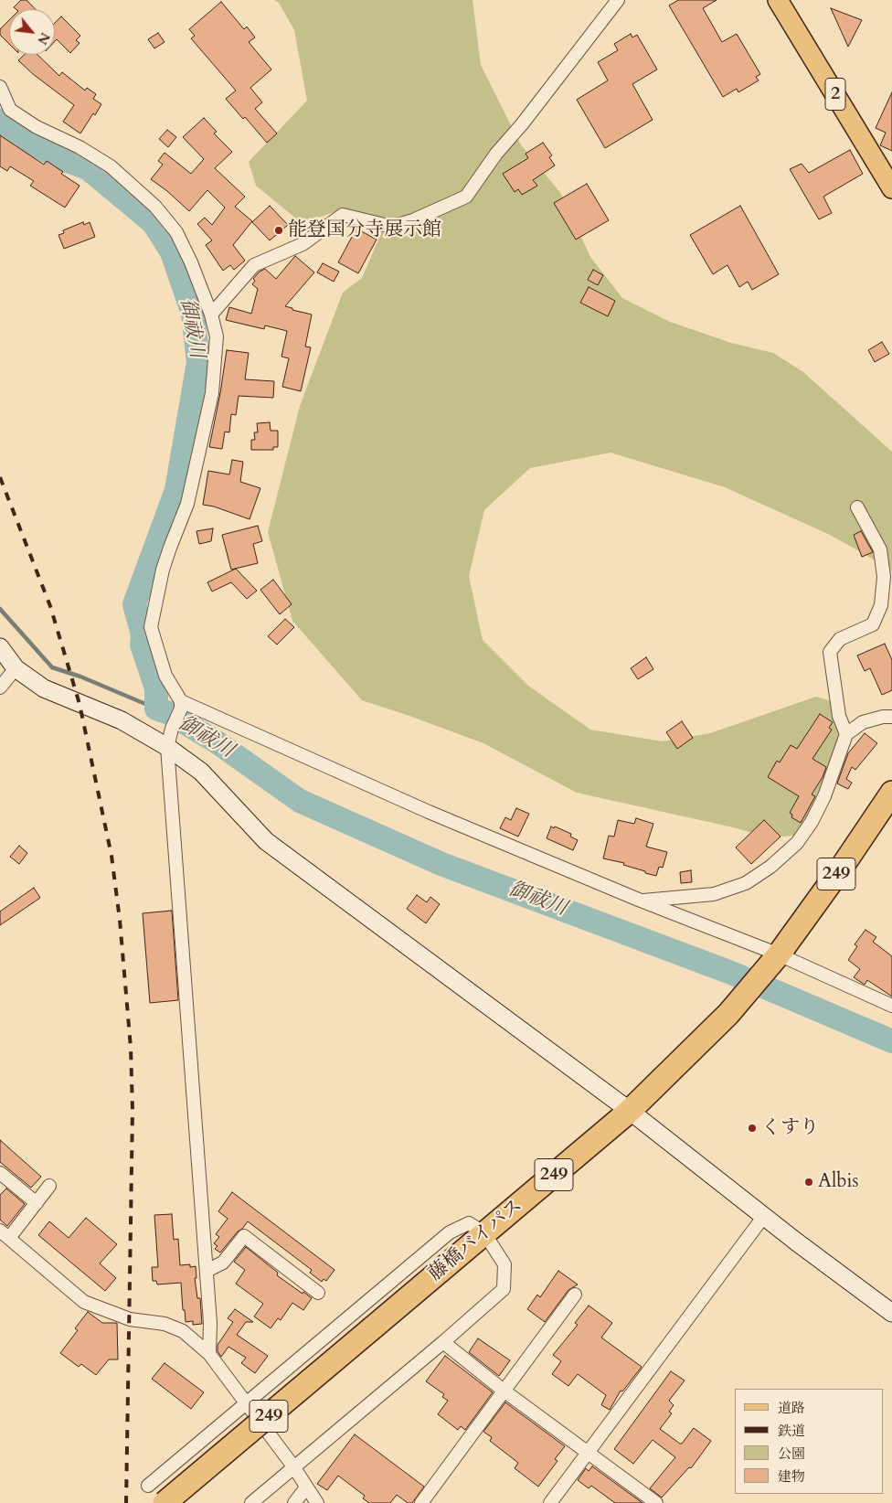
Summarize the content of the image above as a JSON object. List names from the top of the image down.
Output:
{
  "streets": {
    "highway": ["249", "藤橋バイパス"],
    "main road": ["2"]
  },
  "water": ["御祓川"],
  "places": ["能登国分寺展示館", "くすり", "Albis"],
  "legend": [
    "道路",
    "鉄道",
    "公園",
    "建物"
  ],
  "north": "bottom right"
}
